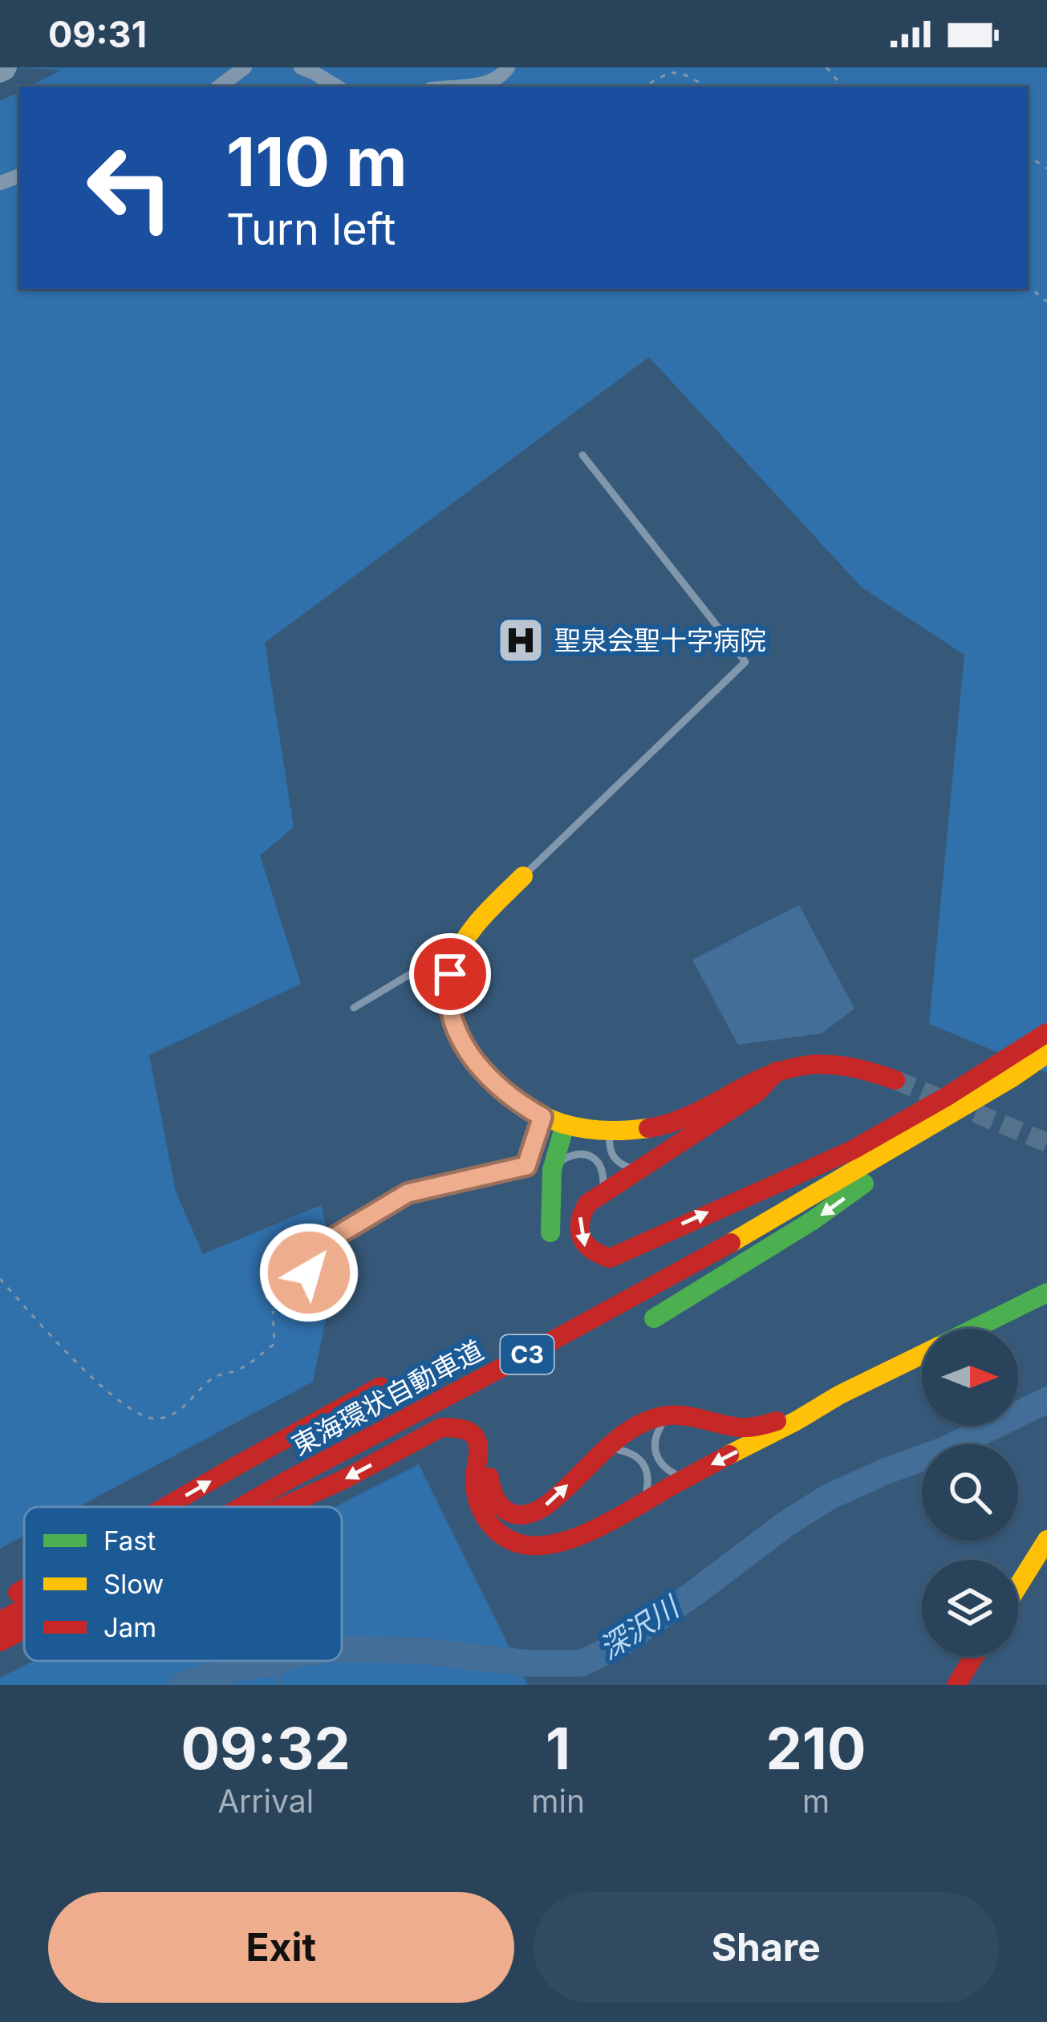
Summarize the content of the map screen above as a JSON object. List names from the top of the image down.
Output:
{
  "streets": {
    "main road": ["C3", "東海環状自動車道"]
  },
  "water": ["深沢川"],
  "places": {
    "hospital": ["聖泉会聖十字病院"]
  },
  "legend": ["Fast", "Slow", "Jam"],
  "north": "right",
  "page": {
    "status": "09:31",
    "turn": ["110 m", "Turn left"],
    "eta": [
      "09:32",
      "Arrival",
      "1",
      "min",
      "210",
      "m"
    ],
    "buttons": ["Exit", "Share"]
  }
}
